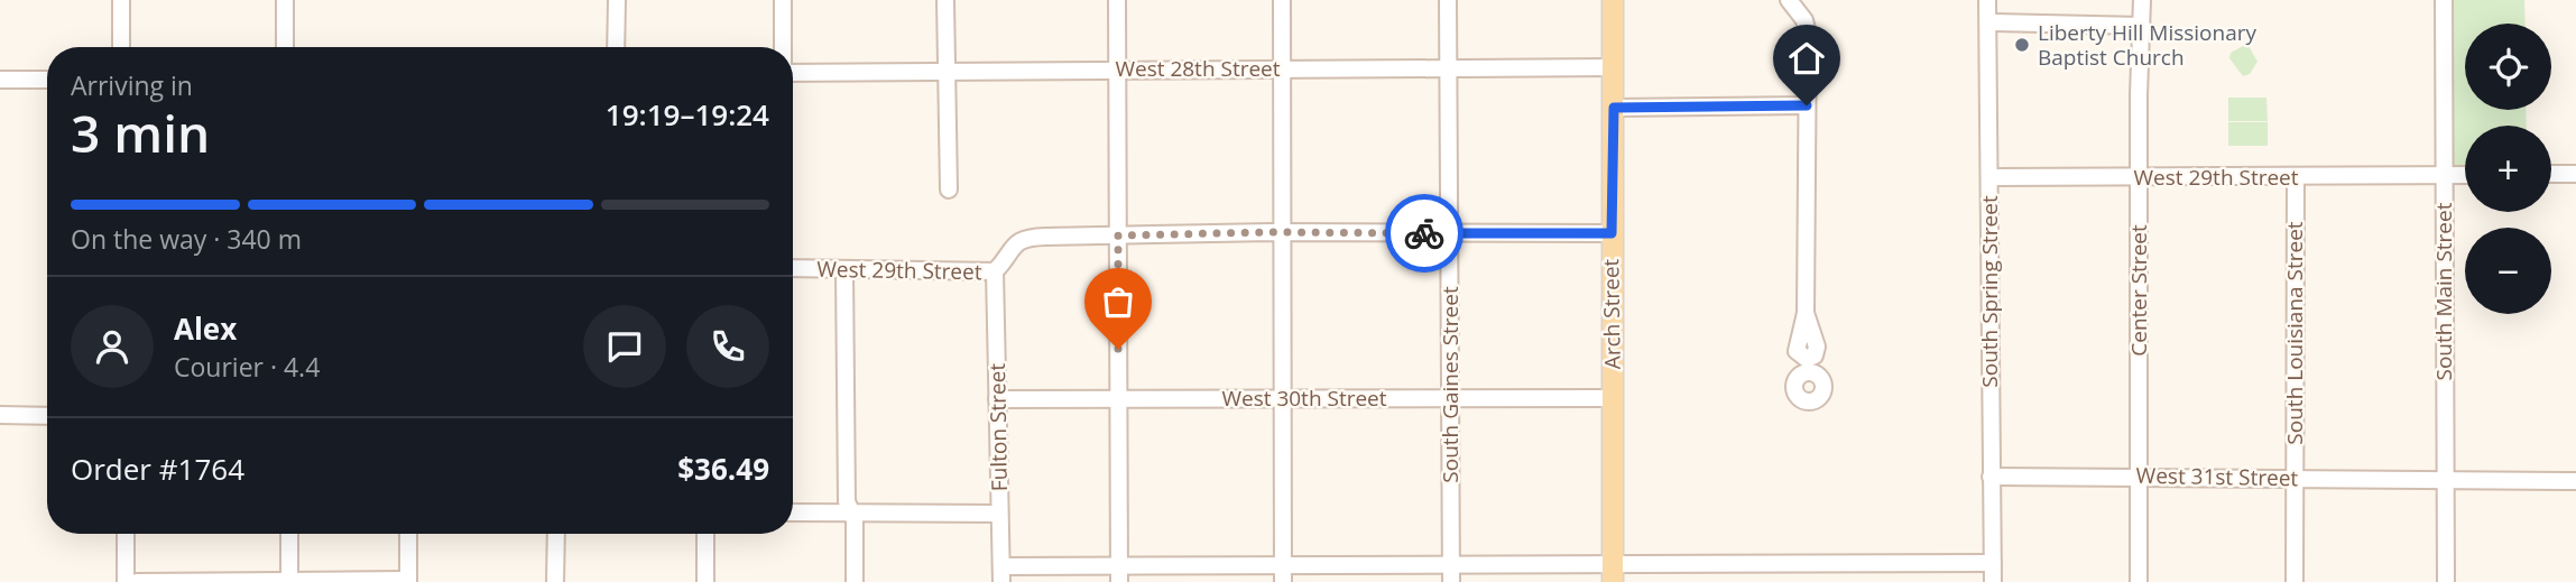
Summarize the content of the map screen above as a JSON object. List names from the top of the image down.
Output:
{
  "streets": {
    "main road": ["Arch Street"],
    "street": [
      "West 28th Street",
      "West 29th Street",
      "Center Street",
      "South Spring Street",
      "South Main Street",
      "South Louisiana Street",
      "South Gaines Street",
      "West 30th Street",
      "Fulton Street",
      "West 31st Street"
    ]
  },
  "crossings": [
    ["West 28th Street", "Arch Street"],
    ["West 28th Street", "South Gaines Street"],
    ["West 29th Street", "Center Street"],
    ["West 29th Street", "South Spring Street"],
    ["West 29th Street", "South Main Street"],
    ["West 29th Street", "Arch Street"],
    ["West 29th Street", "South Louisiana Street"],
    ["West 29th Street", "South Gaines Street"],
    ["West 29th Street", "Fulton Street"],
    ["Center Street", "West 31st Street"],
    ["South Spring Street", "West 31st Street"],
    ["South Main Street", "West 31st Street"],
    ["Arch Street", "West 30th Street"],
    ["South Louisiana Street", "West 31st Street"],
    ["South Gaines Street", "West 30th Street"],
    ["West 30th Street", "Fulton Street"]
  ],
  "places": ["Liberty Hill Missionary Baptist Church"],
  "page": {
    "map_buttons": ["+", "−"],
    "heading": ["3 min", "Arriving in", "19:19–19:24"],
    "panel": [
      "Alex",
      "Courier · 4.4",
      "Order #1764",
      "$36.49"
    ],
    "bar": "On the way · 340 m"
  }
}
